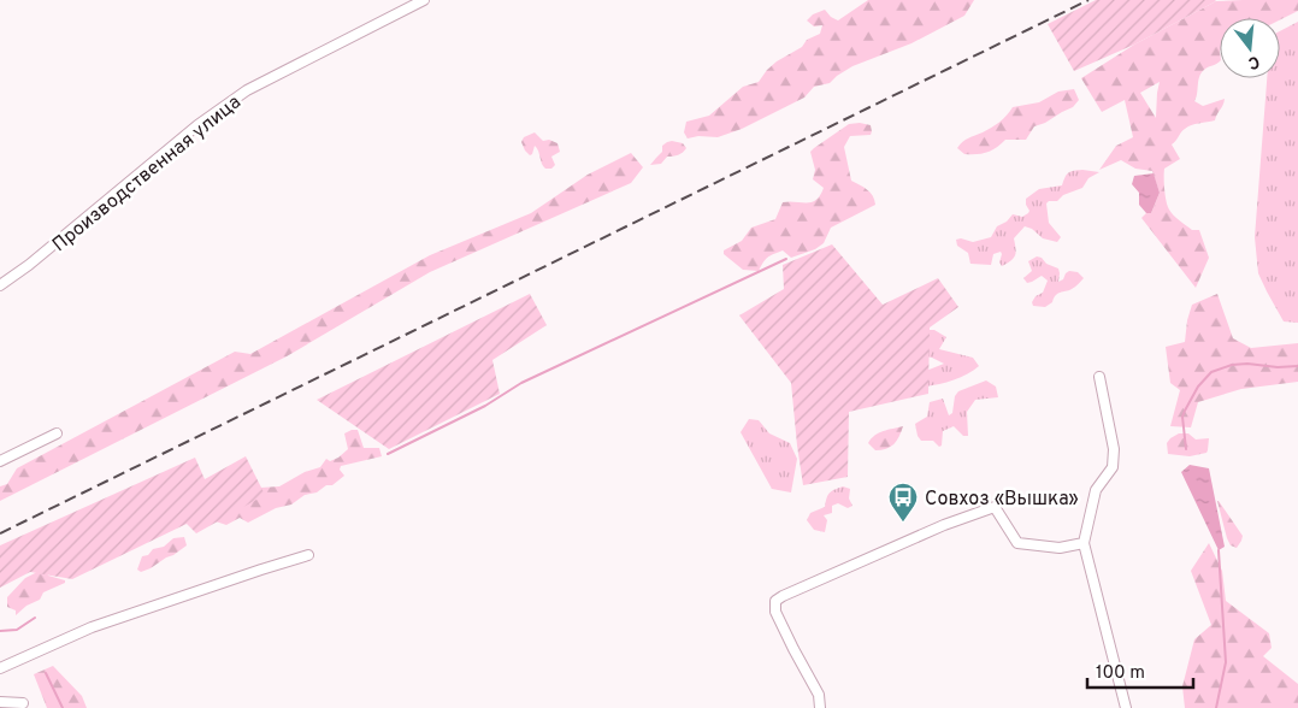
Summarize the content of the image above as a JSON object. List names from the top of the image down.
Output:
{
  "streets": {
    "street": ["Производственная улица"]
  },
  "places": {
    "bus stop": ["Совхоз «Вышка»"]
  },
  "scale_bar": "100 m",
  "north": "bottom"
}
